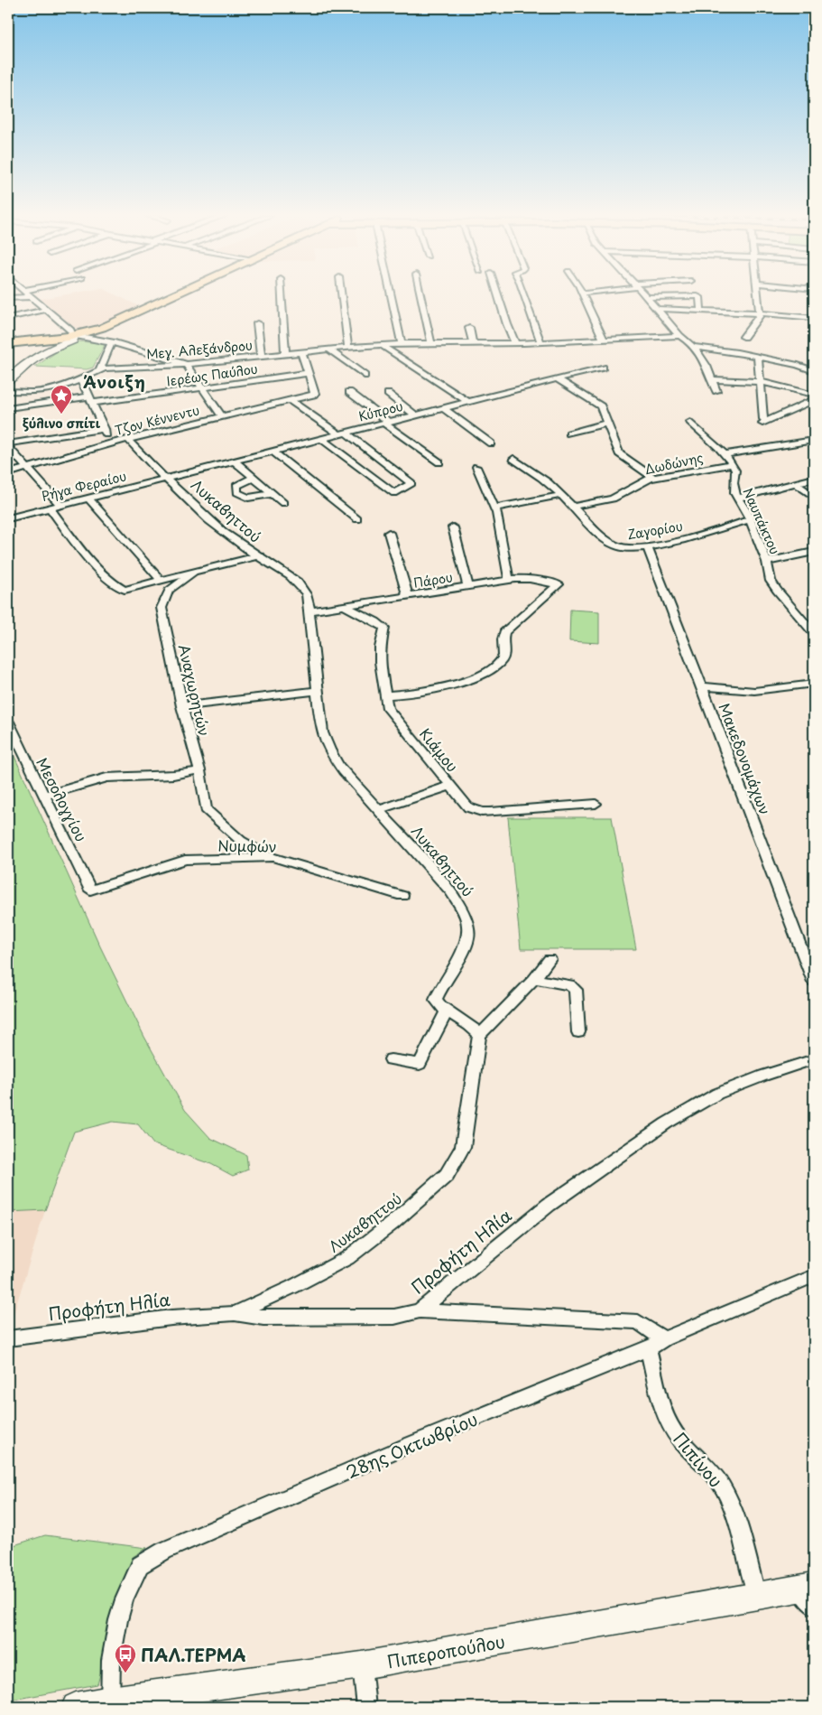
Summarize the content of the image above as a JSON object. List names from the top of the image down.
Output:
{
  "streets": {
    "street": [
      "Μεγ. Αλεξάνδρου",
      "Ιερέως Παύλου",
      "Κύπρου",
      "Τζον Κέννεντυ",
      "Δωδώνης",
      "Ρήγα Φεραίου",
      "Λυκαβηττού",
      "Ναυπάκτου",
      "Ζαγορίου",
      "Πάρου",
      "Αναχωρητών",
      "Κιάμου",
      "Μακεδονομάχων",
      "Μεσολογγίου",
      "Νυμφών",
      "Προφήτη Ηλία",
      "28ης Οκτωβρίου",
      "Πιπίνου",
      "Πιπεροπούλου"
    ]
  },
  "crossings": [
    ["Ιερέως Παύλου", "Τζον Κέννεντυ"],
    ["Κύπρου", "Ρήγα Φεραίου"],
    ["Κύπρου", "Λυκαβηττού"],
    ["Τζον Κέννεντυ", "Λυκαβηττού"],
    ["Δωδώνης", "Ναυπάκτου"],
    ["Δωδώνης", "Ζαγορίου"],
    ["Ρήγα Φεραίου", "Λυκαβηττού"],
    ["Λυκαβηττού", "Πάρου"],
    ["Λυκαβηττού", "Αναχωρητών"],
    ["Λυκαβηττού", "Προφήτη Ηλία"],
    ["Ναυπάκτου", "Ζαγορίου"],
    ["Ζαγορίου", "Μακεδονομάχων"],
    ["Πάρου", "Κιάμου"],
    ["Αναχωρητών", "Νυμφών"],
    ["Μεσολογγίου", "Νυμφών"],
    ["28ης Οκτωβρίου", "Πιπίνου"],
    ["28ης Οκτωβρίου", "Πιπεροπούλου"],
    ["Πιπίνου", "Πιπεροπούλου"]
  ],
  "districts": ["Άνοιξη"],
  "places": {
    "place": ["ξύλινο σπίτι"],
    "bus stop": ["ΠΑΛ.ΤΕΡΜΑ"]
  }
}
